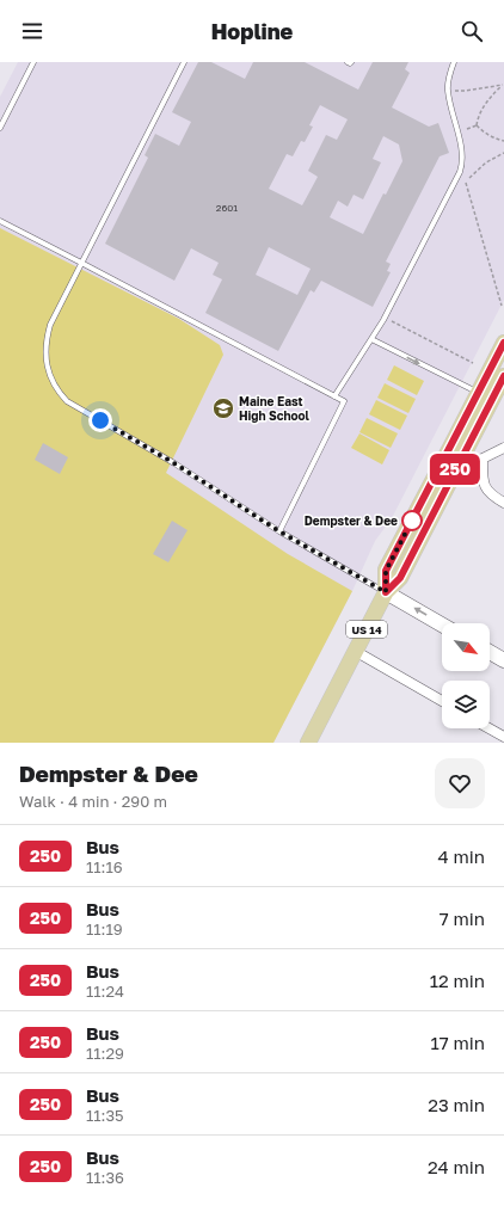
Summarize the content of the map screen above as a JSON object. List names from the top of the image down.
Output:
{
  "streets": {
    "main road": ["US 14"]
  },
  "places": {
    "school or university": ["Maine East High School"],
    "other": ["Dempster & Dee"]
  },
  "lines": ["bus line 250"],
  "house_numbers": ["2601"],
  "north": "bottom right",
  "page": {
    "header": "Hopline",
    "on_map": "250",
    "heading": ["Dempster & Dee", "Walk · 4 min · 290 m"],
    "list": [
      {
        "mark": "250",
        "name": "Bus",
        "note": "11:16",
        "value": "4 min"
      },
      {
        "mark": "250",
        "name": "Bus",
        "note": "11:19",
        "value": "7 min"
      },
      {
        "mark": "250",
        "name": "Bus",
        "note": "11:24",
        "value": "12 min"
      },
      {
        "mark": "250",
        "name": "Bus",
        "note": "11:29",
        "value": "17 min"
      },
      {
        "mark": "250",
        "name": "Bus",
        "note": "11:35",
        "value": "23 min"
      },
      {
        "mark": "250",
        "name": "Bus",
        "note": "11:36",
        "value": "24 min"
      }
    ]
  }
}
